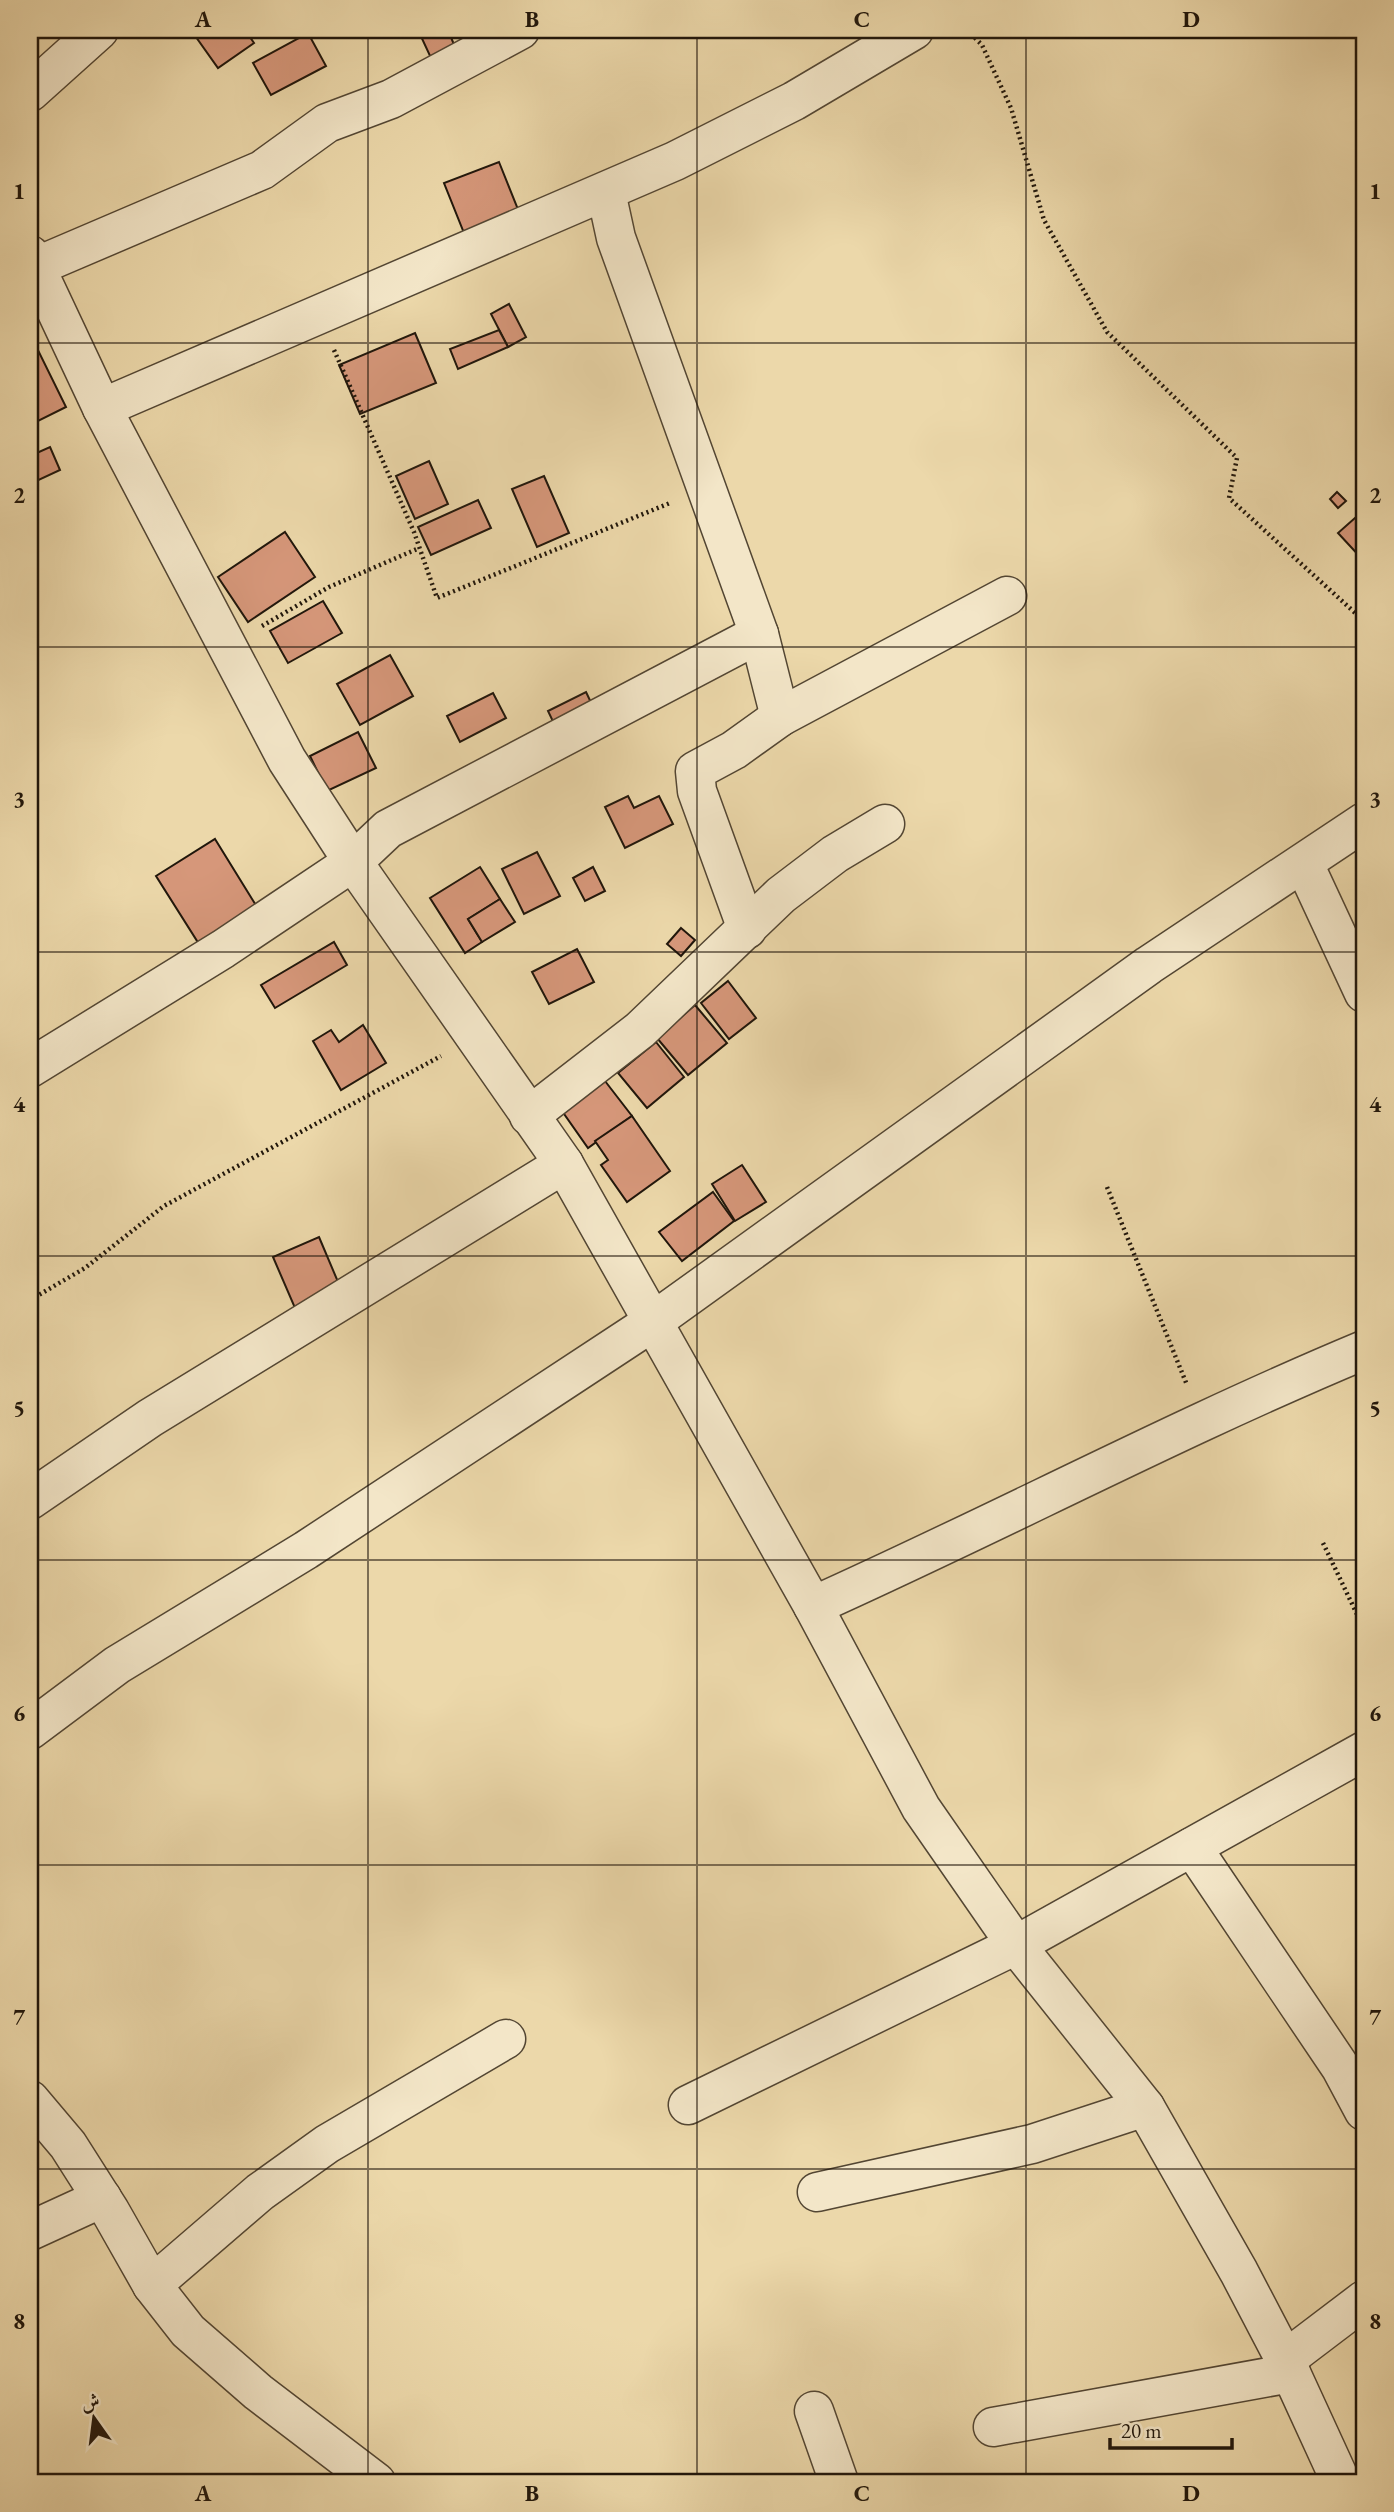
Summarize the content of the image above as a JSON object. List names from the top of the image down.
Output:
{
  "scale_bar": "20 m",
  "north": "top",
  "grid": {
    "columns": [
      "A",
      "B",
      "C",
      "D"
    ],
    "rows": [
      "1",
      "2",
      "3",
      "4",
      "5",
      "6",
      "7",
      "8"
    ]
  }
}
